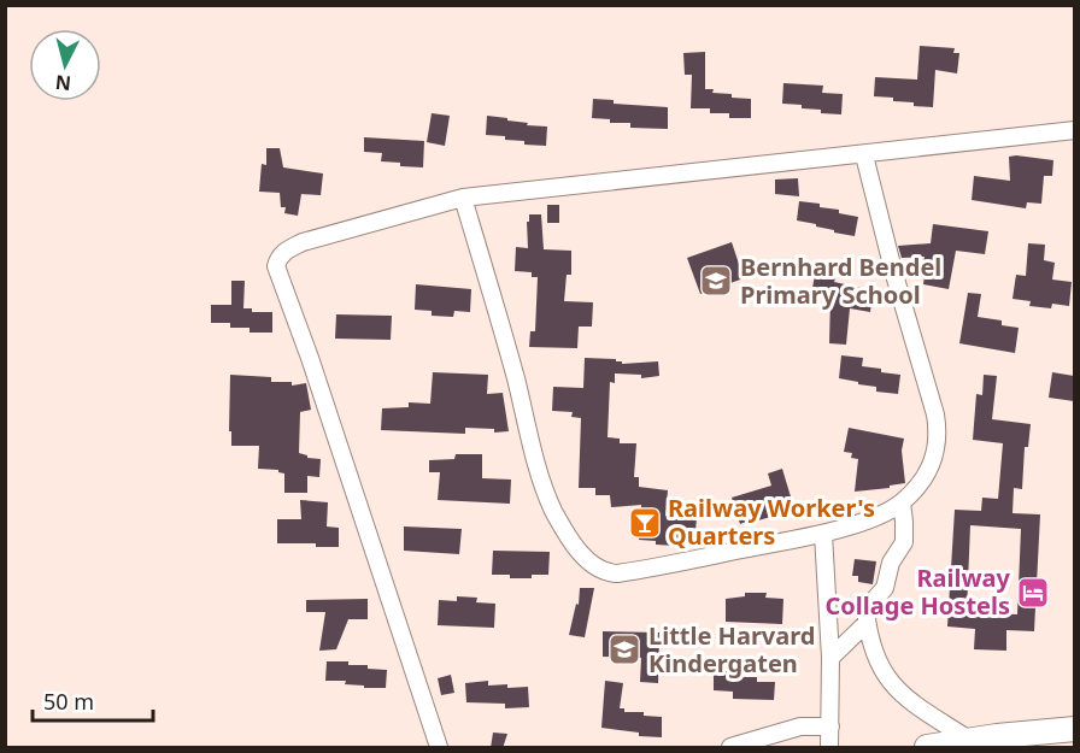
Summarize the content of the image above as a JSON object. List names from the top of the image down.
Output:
{
  "places": {
    "school or university": ["Bernhard Bendel Primary School", "Little Harvard Kindergaten"],
    "bar": ["Railway Worker's Quarters"],
    "hotel": ["Railway Collage Hostels"]
  },
  "scale_bar": "50 m",
  "north": "bottom"
}
